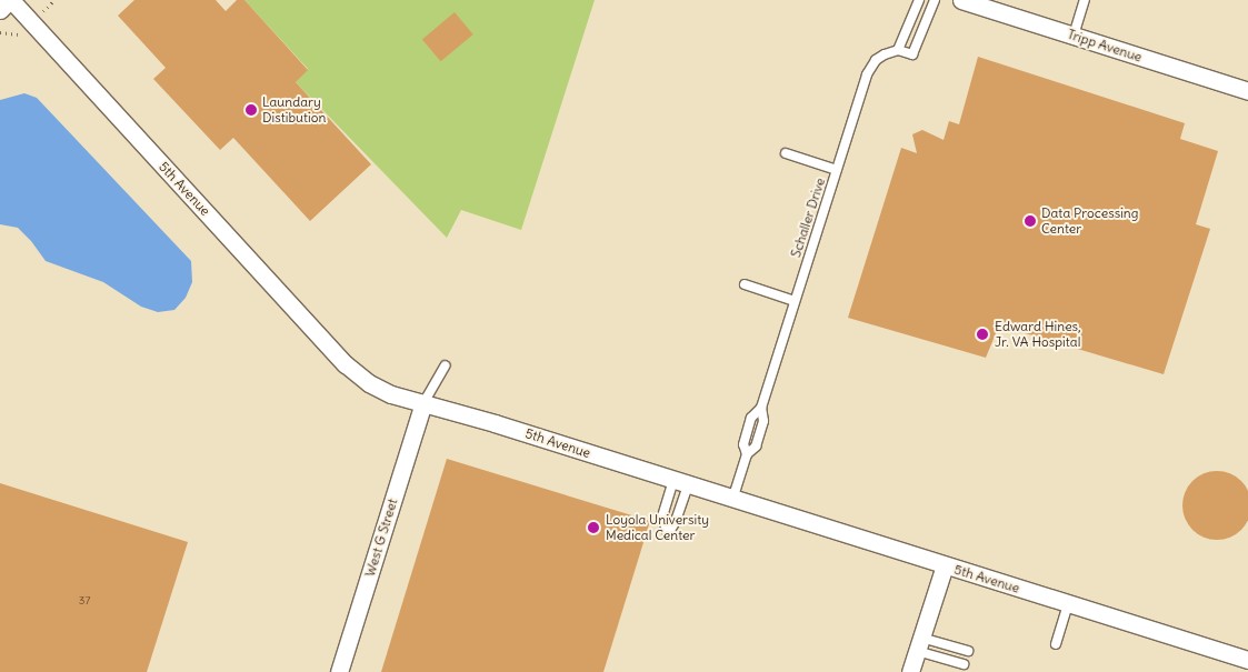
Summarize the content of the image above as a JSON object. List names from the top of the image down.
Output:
{
  "streets": {
    "street": ["Tripp Avenue", "5th Avenue", "West G Street"],
    "lane": ["Schaller Drive"]
  },
  "crossings": [
    ["5th Avenue", "Schaller Drive"],
    ["5th Avenue", "West G Street"]
  ],
  "places": [
    "Laundary Distibution",
    "Data Processing Center",
    "Edward Hines, Jr. VA Hospital",
    "Loyola University Medical Center"
  ],
  "house_numbers": ["37"]
}
